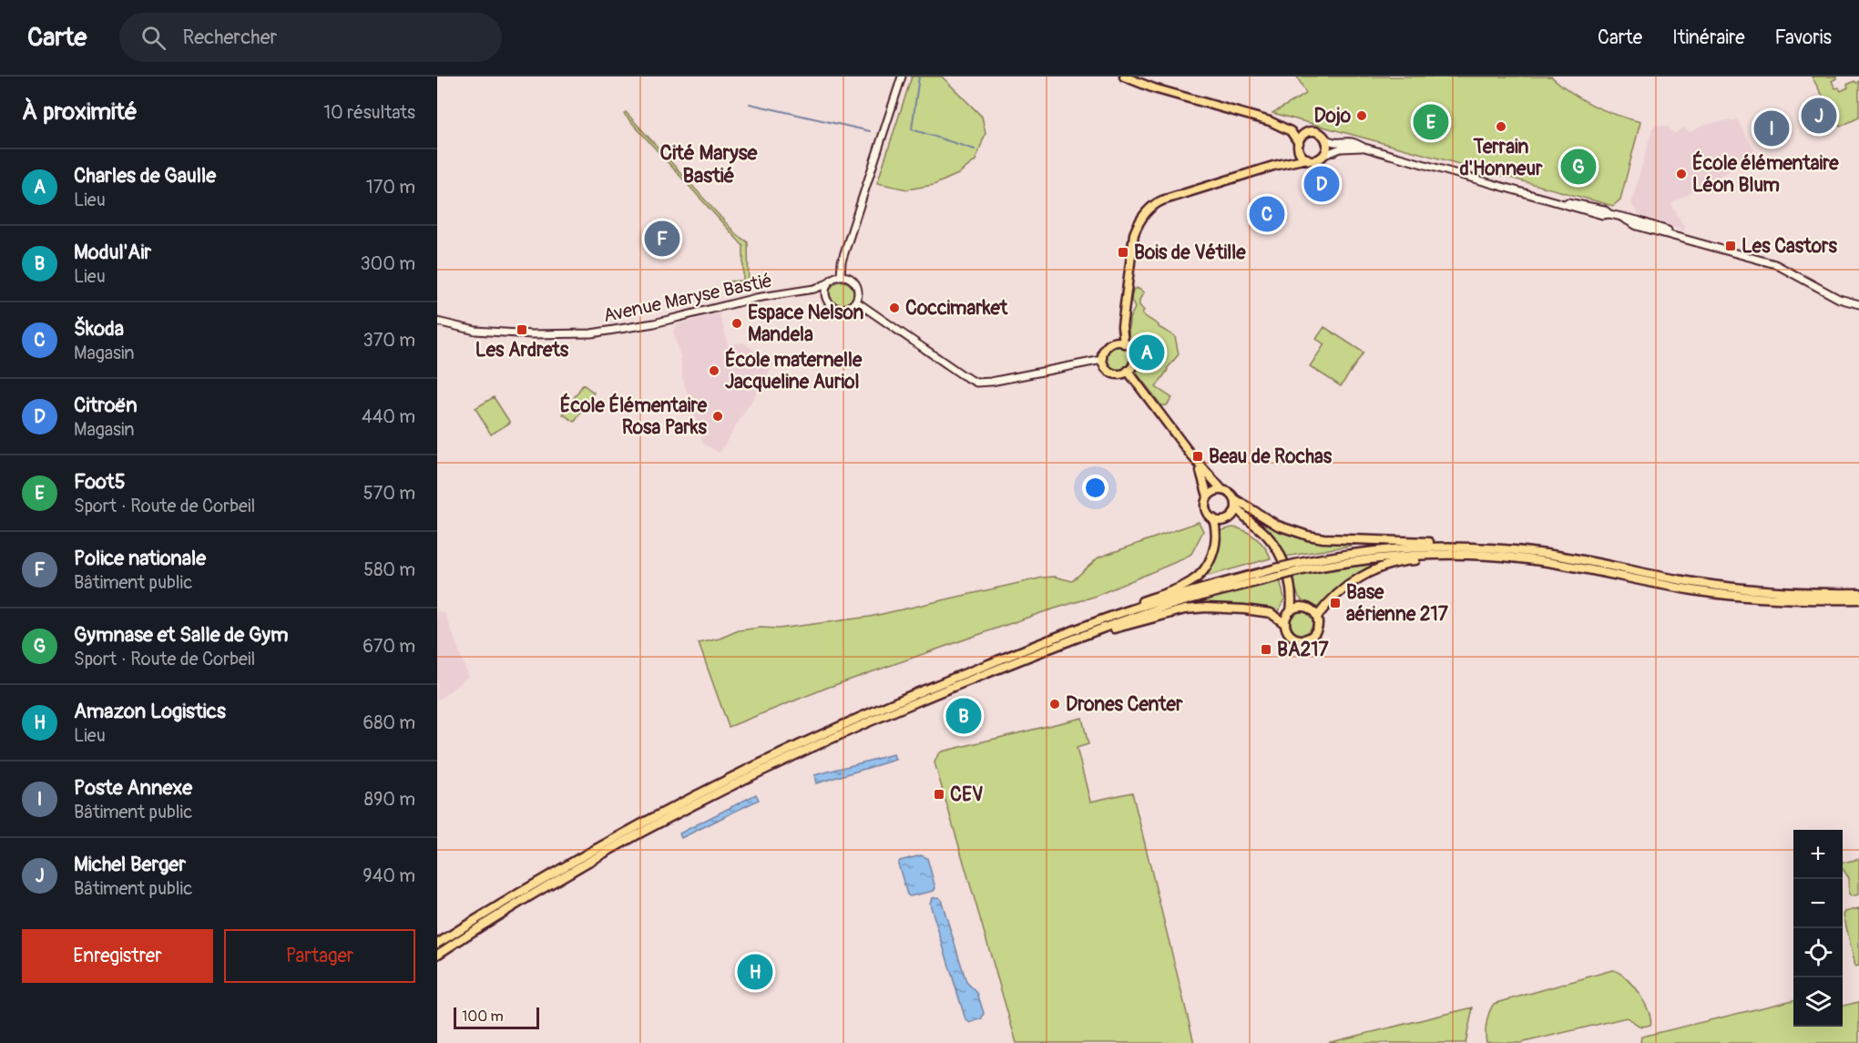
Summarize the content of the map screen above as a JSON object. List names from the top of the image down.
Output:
{
  "streets": {
    "street": ["Avenue Maryse Bastié"]
  },
  "districts": ["Cité Maryse Bastié"],
  "places": {
    "other": [
      "Dojo",
      "Terrain d'Honneur",
      "École élémentaire Léon Blum",
      "Coccimarket",
      "Espace Nelson Mandela",
      "École maternelle Jacqueline Auriol",
      "École Élémentaire Rosa Parks",
      "Drones Center"
    ],
    "transit": [
      "Les Castors",
      "Bois de Vétille",
      "Les Ardrets",
      "Beau de Rochas",
      "Base aérienne 217",
      "BA217",
      "CEV"
    ]
  },
  "scale_bar": "100 m",
  "page": {
    "header": "Carte",
    "search": "Rechercher",
    "nav": ["Carte", "Itinéraire", "Favoris"],
    "heading": ["À proximité", "10 résultats"],
    "pins": [
      "J",
      "E",
      "I",
      "G",
      "D",
      "C",
      "F",
      "A",
      "B",
      "H"
    ],
    "list": [
      {
        "mark": "A",
        "name": "Charles de Gaulle",
        "note": "Lieu",
        "value": "170 m"
      },
      {
        "mark": "B",
        "name": "Modul'Air",
        "note": "Lieu",
        "value": "300 m"
      },
      {
        "mark": "C",
        "name": "Škoda",
        "note": "Magasin",
        "value": "370 m"
      },
      {
        "mark": "D",
        "name": "Citroën",
        "note": "Magasin",
        "value": "440 m"
      },
      {
        "mark": "E",
        "name": "Foot5",
        "note": "Sport · Route de Corbeil",
        "value": "570 m"
      },
      {
        "mark": "F",
        "name": "Police nationale",
        "note": "Bâtiment public",
        "value": "580 m"
      },
      {
        "mark": "G",
        "name": "Gymnase et Salle de Gym",
        "note": "Sport · Route de Corbeil",
        "value": "670 m"
      },
      {
        "mark": "H",
        "name": "Amazon Logistics",
        "note": "Lieu",
        "value": "680 m"
      },
      {
        "mark": "I",
        "name": "Poste Annexe",
        "note": "Bâtiment public",
        "value": "890 m"
      },
      {
        "mark": "J",
        "name": "Michel Berger",
        "note": "Bâtiment public",
        "value": "940 m"
      }
    ],
    "map_buttons": ["+", "−"],
    "buttons": ["Enregistrer", "Partager"],
    "scale": "100 m"
  }
}
